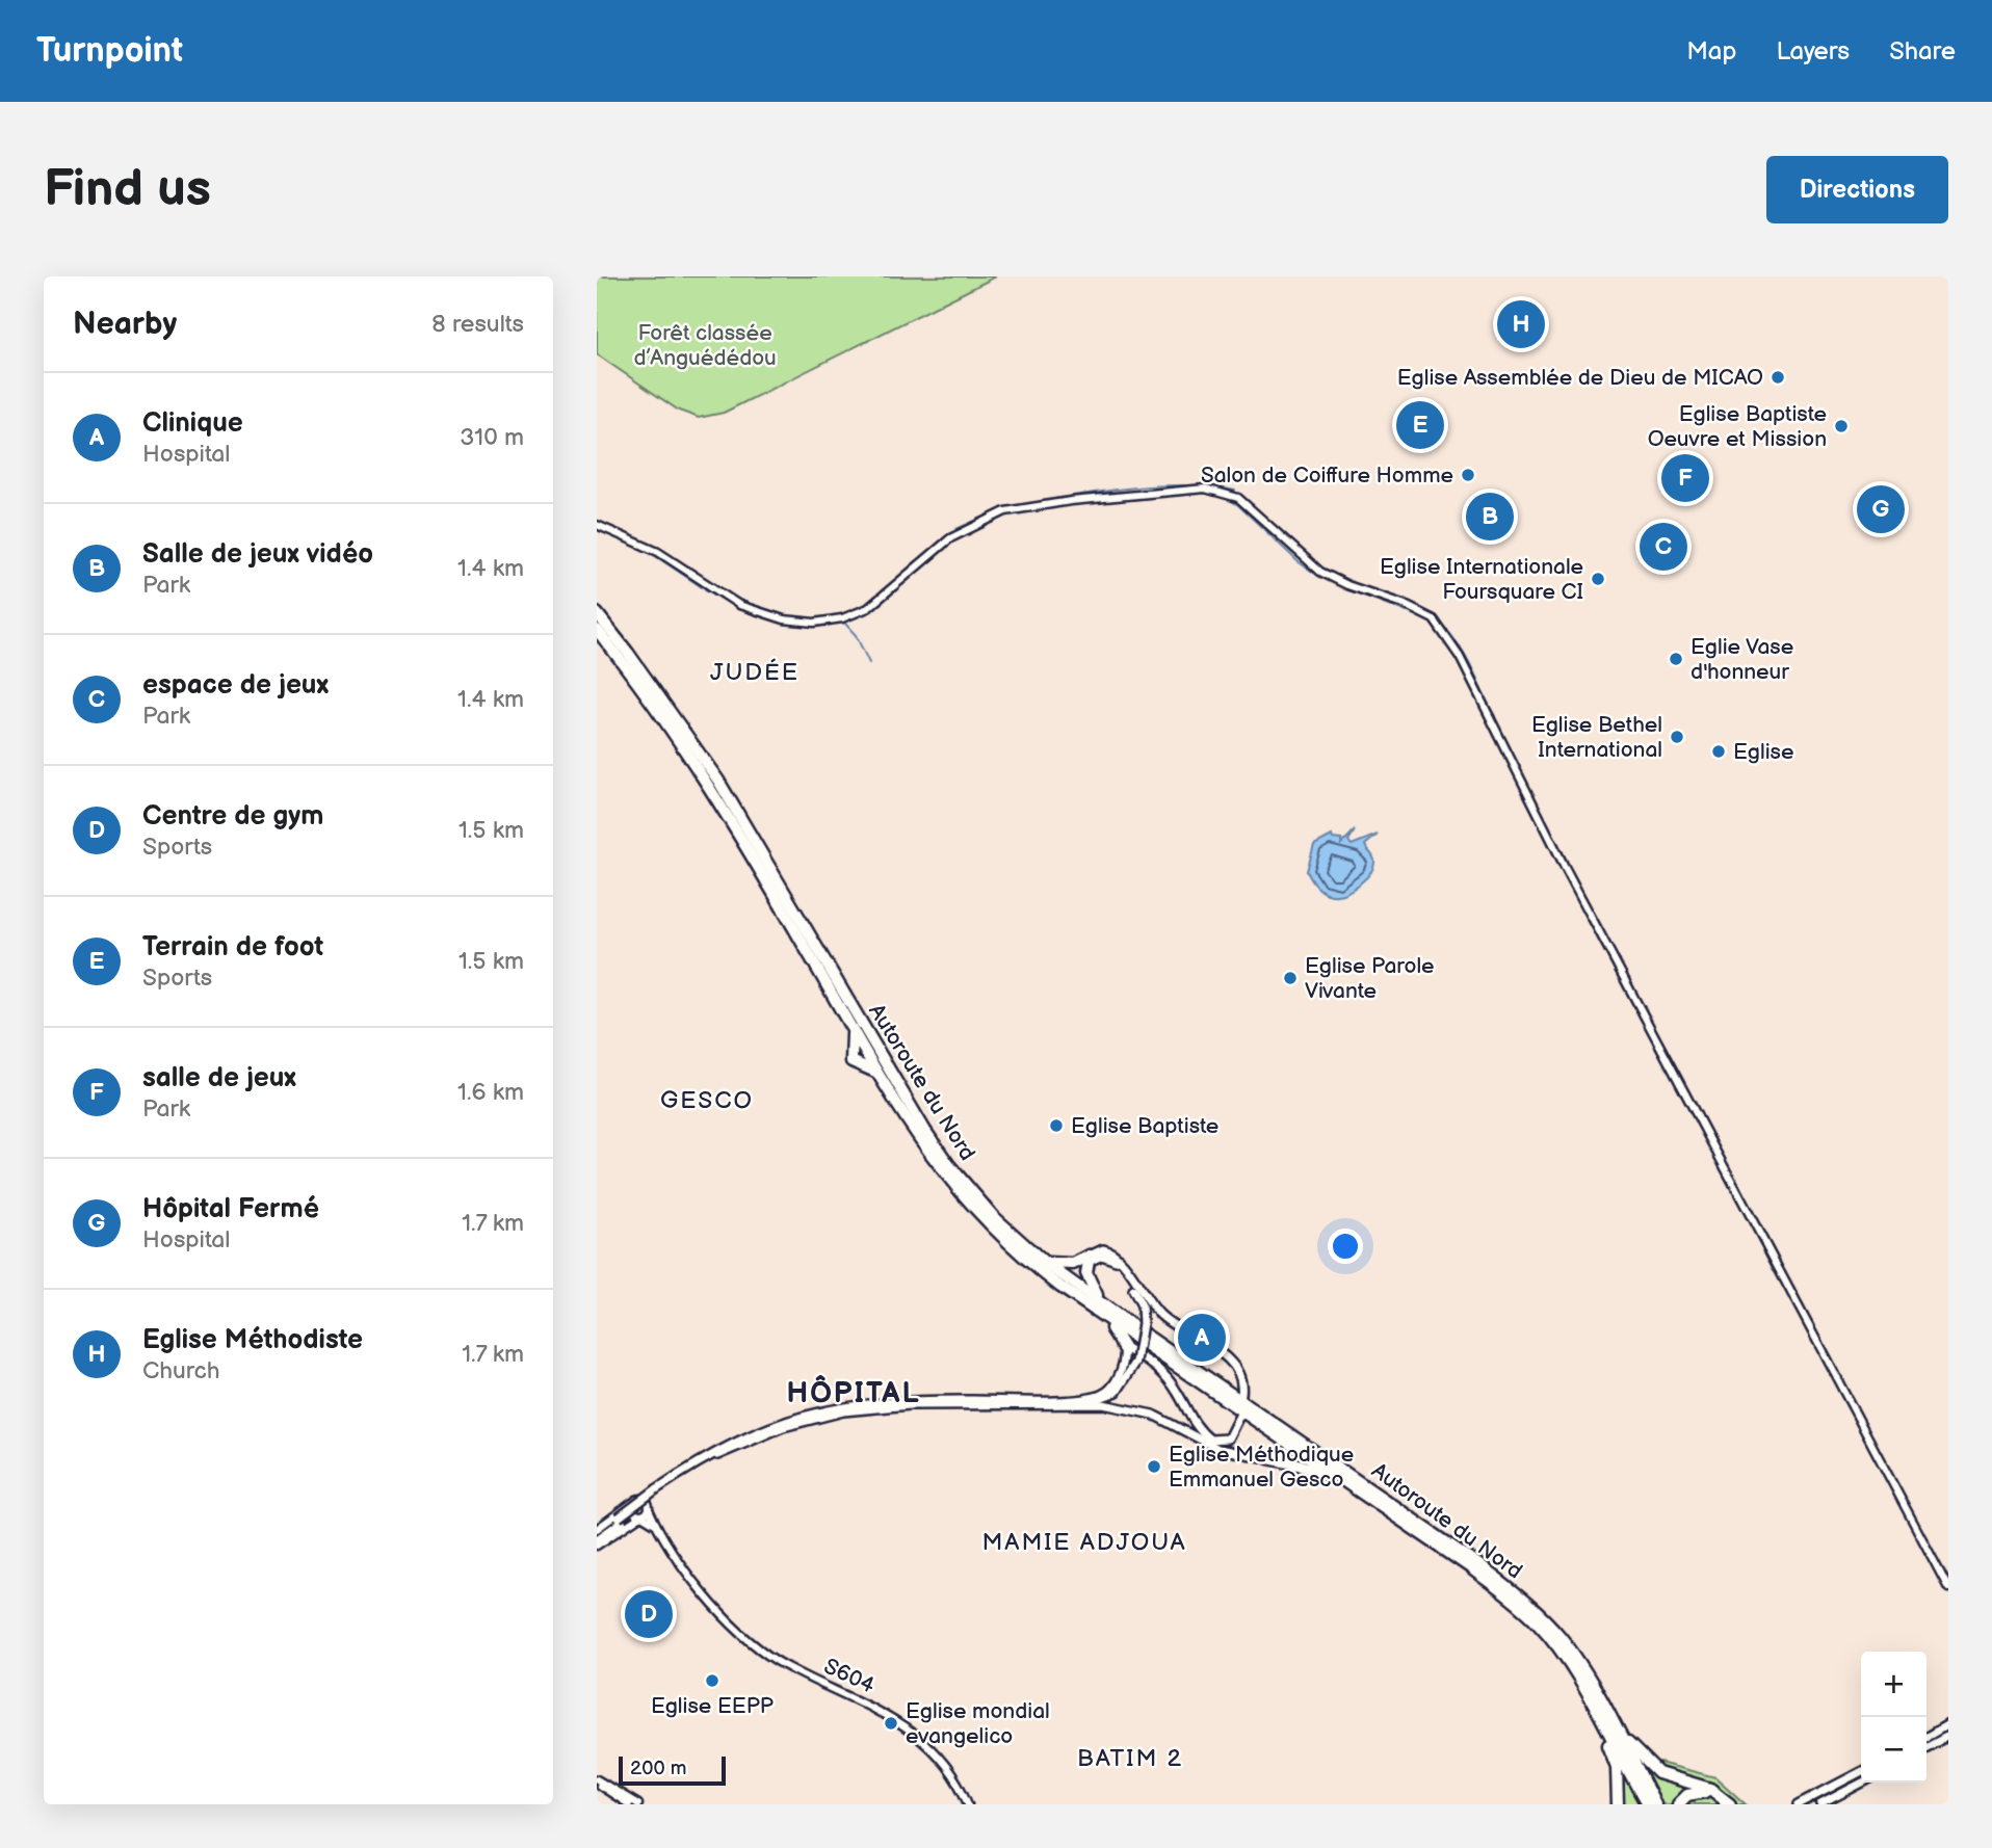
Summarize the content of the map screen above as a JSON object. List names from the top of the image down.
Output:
{
  "streets": {
    "highway": ["Autoroute du Nord"],
    "street": ["S604"]
  },
  "districts": [
    "JUDÉE",
    "GESCO",
    "HÔPITAL",
    "MAMIE ADJOUA",
    "BATIM 2"
  ],
  "parks": ["Forêt classée d’Anguédédou"],
  "places": [
    "Eglise Assemblée de Dieu de MICAO",
    "Eglise Baptiste Oeuvre et Mission",
    "Salon de Coiffure Homme",
    "Eglise Internationale Foursquare CI",
    "Eglie Vase d'honneur",
    "Eglise Bethel International",
    "Eglise",
    "Eglise Parole Vivante",
    "Eglise Baptiste",
    "Eglise Méthodique Emmanuel Gesco",
    "Eglise EEPP",
    "Eglise mondial evangelico"
  ],
  "scale_bar": "200 m",
  "page": {
    "header": "Turnpoint",
    "nav": ["Map", "Layers", "Share"],
    "buttons": "Directions",
    "title": "Find us",
    "heading": ["Nearby", "8 results"],
    "pins": [
      "H",
      "E",
      "F",
      "G",
      "B",
      "C",
      "A",
      "D"
    ],
    "list": [
      {
        "mark": "A",
        "name": "Clinique",
        "note": "Hospital",
        "value": "310 m"
      },
      {
        "mark": "B",
        "name": "Salle de jeux vidéo",
        "note": "Park",
        "value": "1.4 km"
      },
      {
        "mark": "C",
        "name": "espace de jeux",
        "note": "Park",
        "value": "1.4 km"
      },
      {
        "mark": "D",
        "name": "Centre de gym",
        "note": "Sports",
        "value": "1.5 km"
      },
      {
        "mark": "E",
        "name": "Terrain de foot",
        "note": "Sports",
        "value": "1.5 km"
      },
      {
        "mark": "F",
        "name": "salle de jeux",
        "note": "Park",
        "value": "1.6 km"
      },
      {
        "mark": "G",
        "name": "Hôpital Fermé",
        "note": "Hospital",
        "value": "1.7 km"
      },
      {
        "mark": "H",
        "name": "Eglise Méthodiste",
        "note": "Church",
        "value": "1.7 km"
      }
    ],
    "map_buttons": ["+", "−"],
    "scale": "200 m"
  }
}
